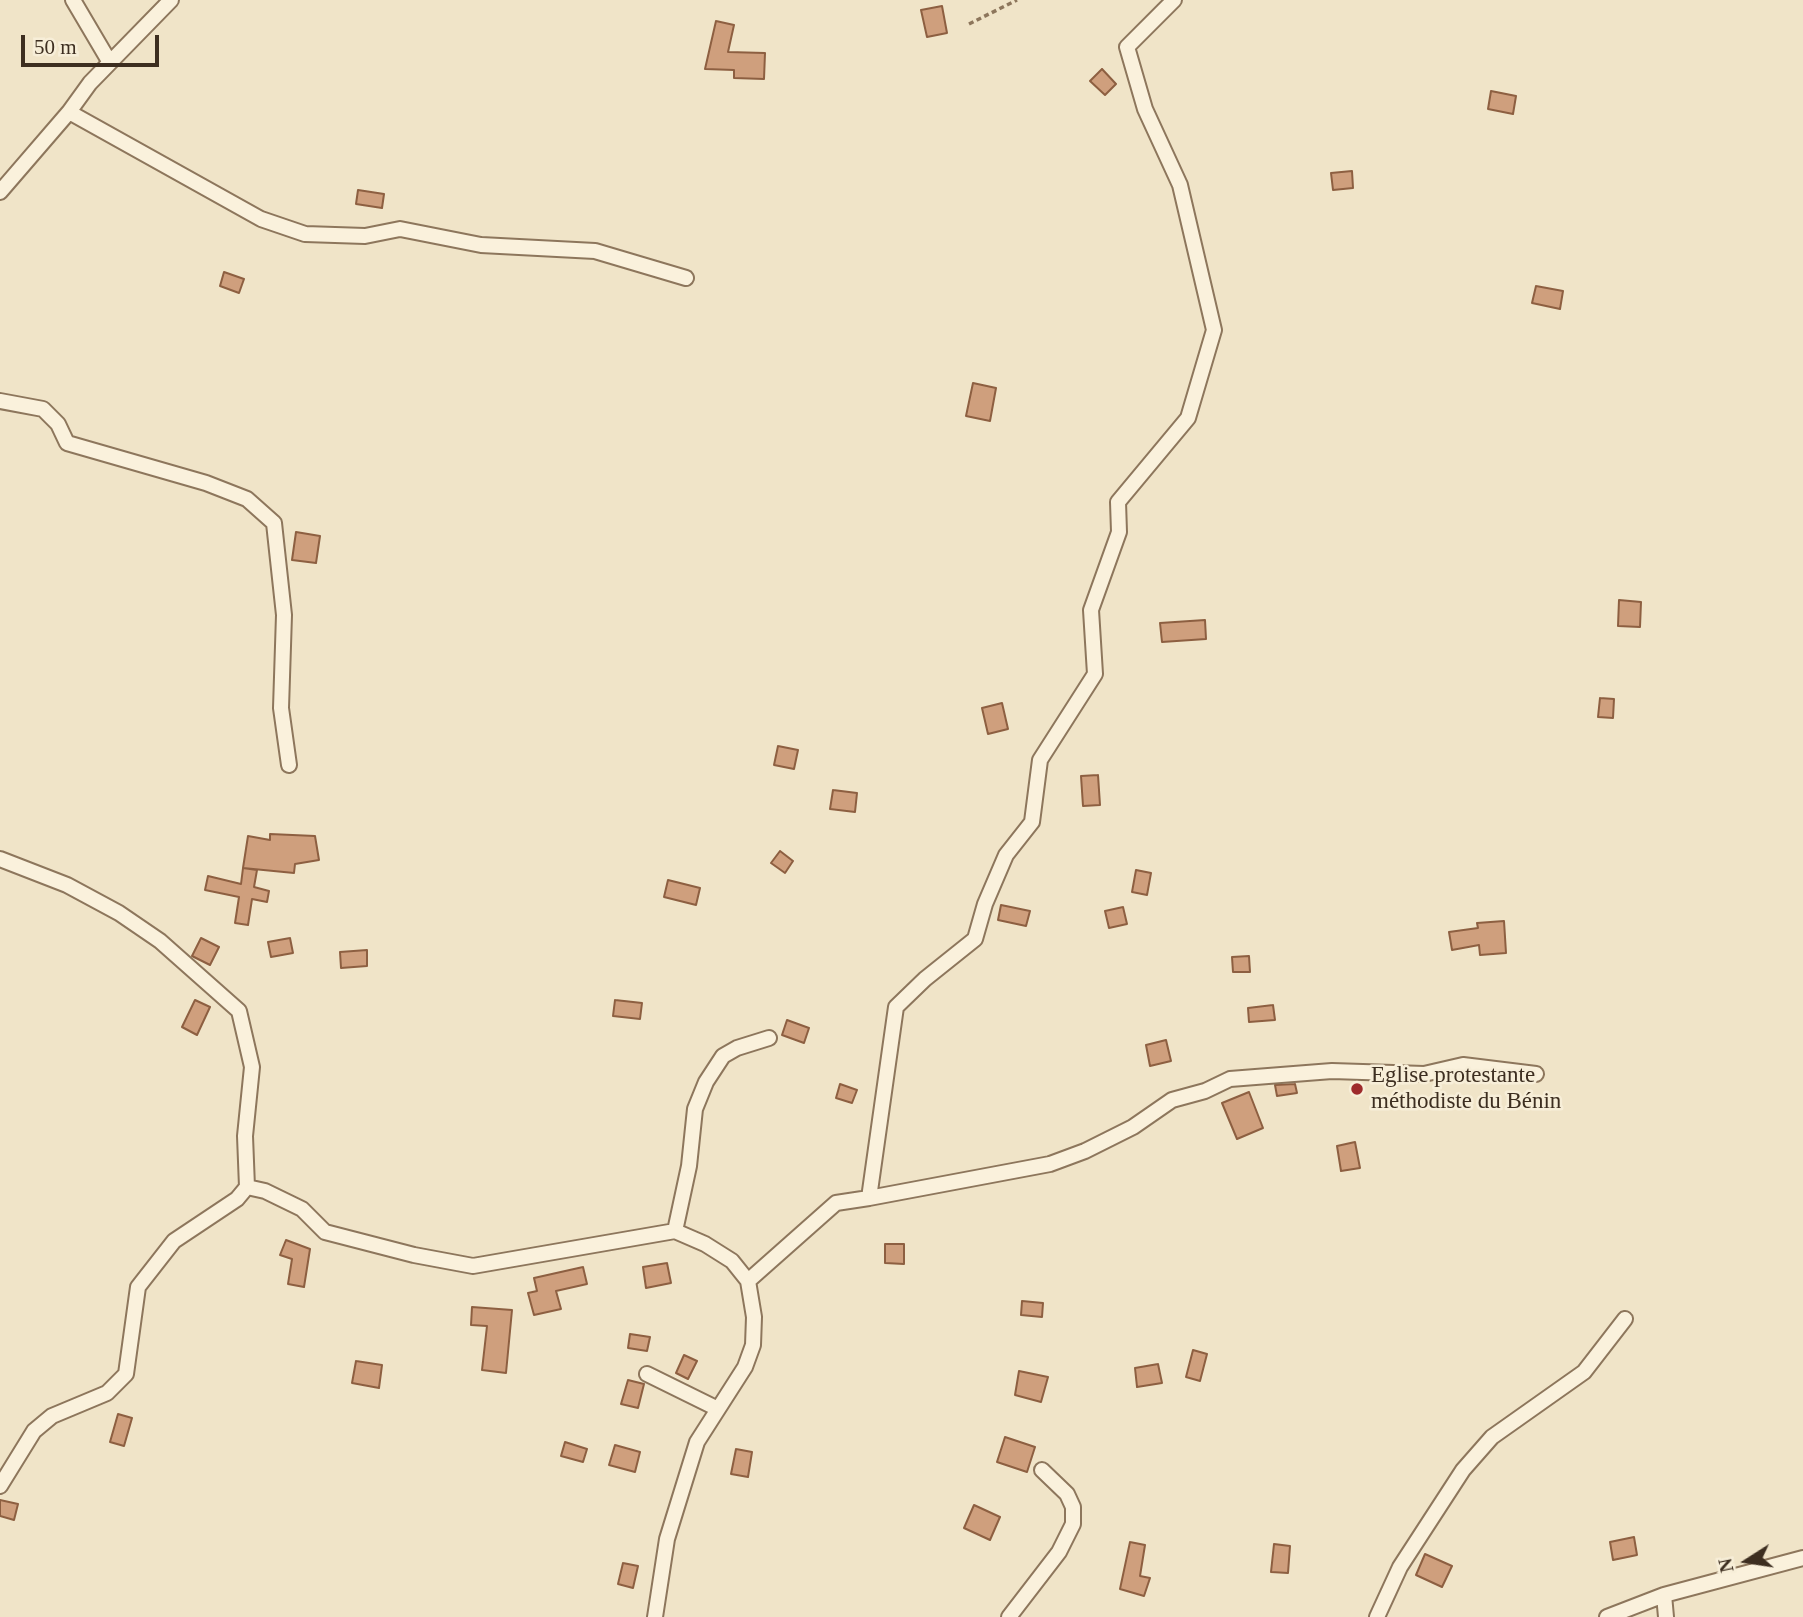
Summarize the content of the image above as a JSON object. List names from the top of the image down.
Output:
{
  "places": ["Eglise protestante méthodiste du Bénin"],
  "scale_bar": "50 m",
  "north": "left"
}
